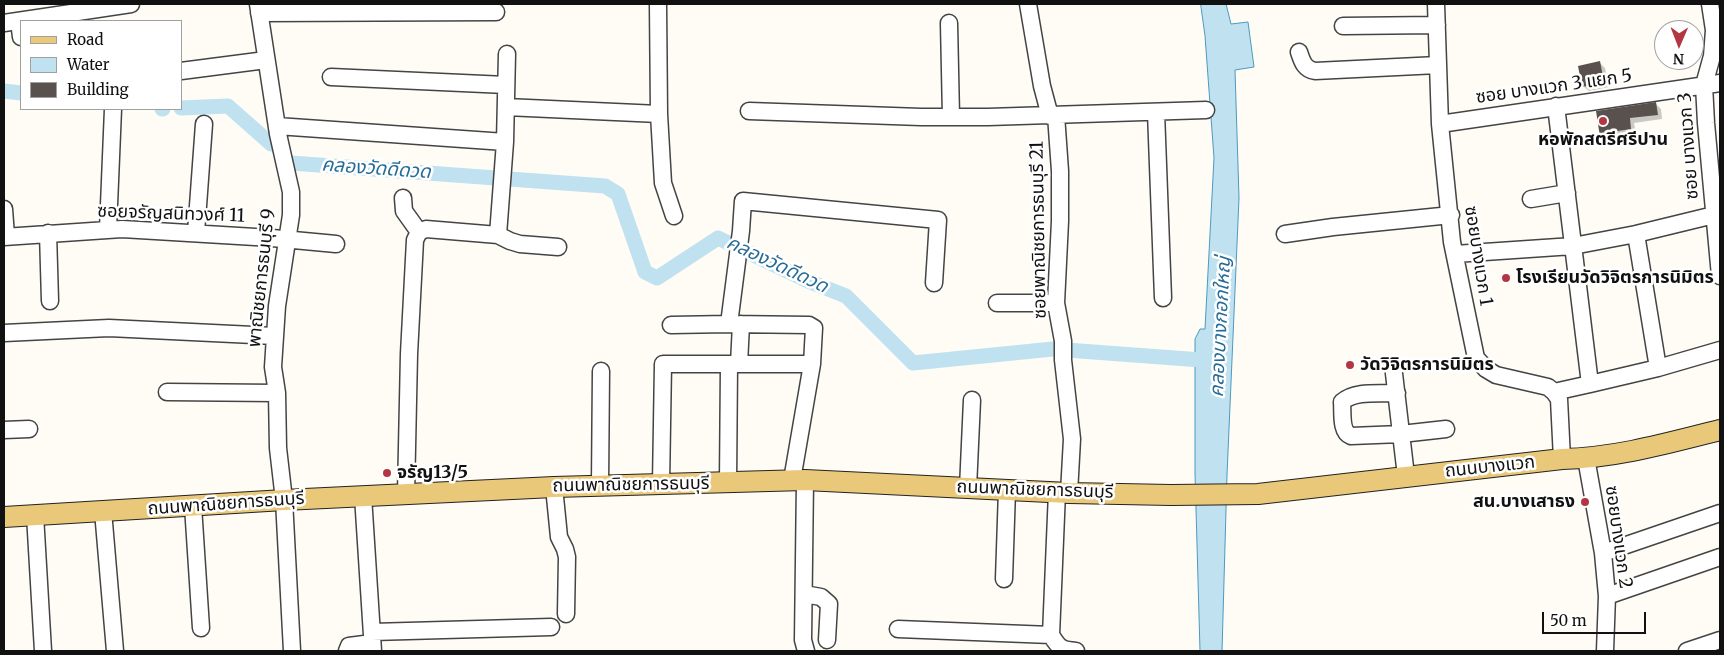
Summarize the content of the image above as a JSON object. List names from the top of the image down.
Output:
{
  "streets": {
    "main road": ["ถนนบางแวก", "ถนนพาณิชยการธนบุรี"],
    "street": [
      "ซอย บางแวก 3 แยก 5",
      "ซอย บางแวก 3",
      "ซอยจรัญสนิทวงศ์ 11",
      "ซอยพาณิชยการธนบุรี 21",
      "ซอยบางแวก 1",
      "พาณิชยการธนบุรี 9",
      "ซอยบางแวก 2"
    ]
  },
  "crossings": [
    ["ซอย บางแวก 3 แยก 5", "ซอย บางแวก 3"],
    ["ซอย บางแวก 3 แยก 5", "ซอยบางแวก 1"],
    ["ซอยจรัญสนิทวงศ์ 11", "พาณิชยการธนบุรี 9"],
    ["ซอยพาณิชยการธนบุรี 21", "ถนนพาณิชยการธนบุรี"],
    ["พาณิชยการธนบุรี 9", "ถนนพาณิชยการธนบุรี"],
    ["ถนนบางแวก", "ถนนพาณิชยการธนบุรี"],
    ["ถนนบางแวก", "ซอยบางแวก 2"]
  ],
  "water": ["คลองวัดดีดวด", "คลองบางกอกใหญ่"],
  "places": [
    "หอพักสตรีศรีปาน",
    "โรงเรียนวัดวิจิตรการนิมิตร",
    "วัดวิจิตรการนิมิตร",
    "จรัญ13/5",
    "สน.บางเสาธง"
  ],
  "legend": ["Road", "Water", "Building"],
  "scale_bar": "50 m",
  "north": "bottom"
}
